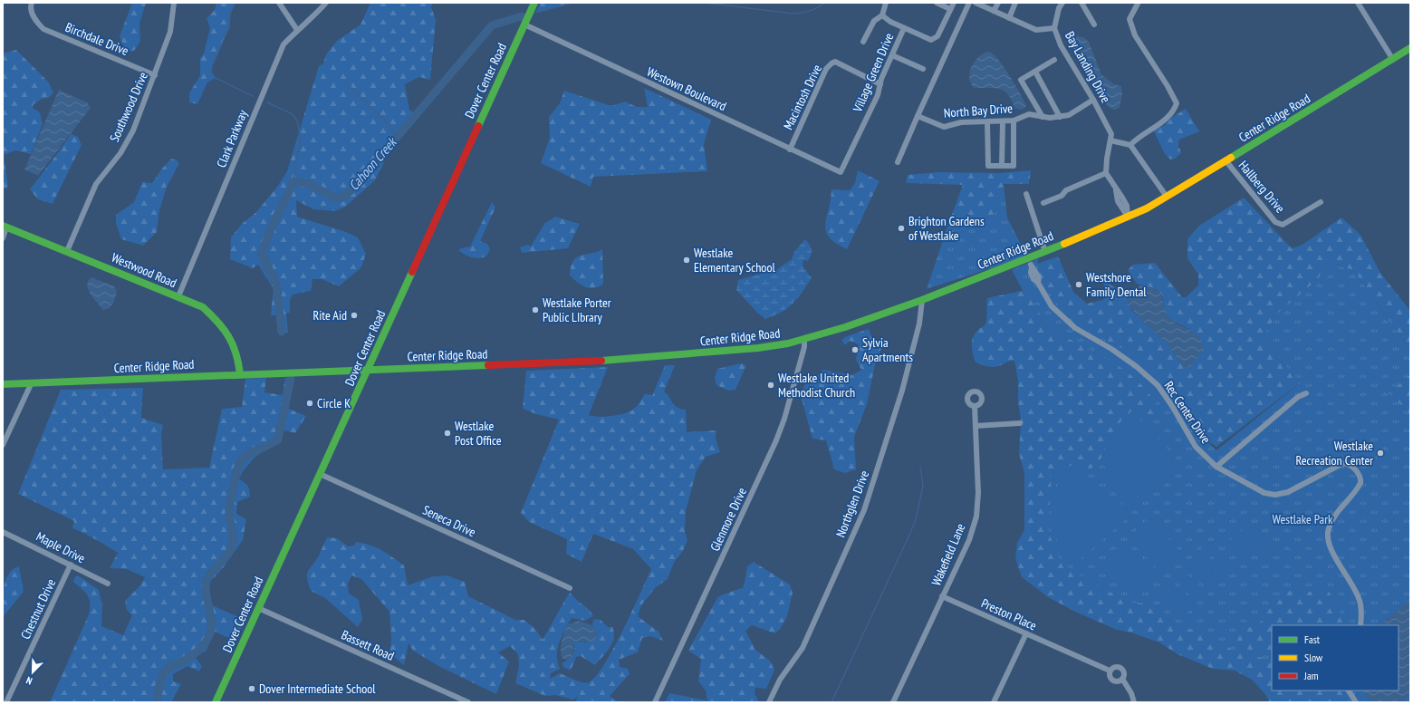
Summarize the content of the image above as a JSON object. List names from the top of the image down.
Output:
{
  "streets": {
    "main road": ["Dover Center Road", "Center Ridge Road", "Westwood Road"],
    "street": [
      "Birchdale Drive",
      "Bay Landing Drive",
      "Village Green Drive",
      "Westown Boulevard",
      "Macintosh Drive",
      "Southwood Drive",
      "North Bay Drive",
      "Clark Parkway",
      "Hallberg Drive",
      "Rec Center Drive",
      "Northglen Drive",
      "Glenmore Drive",
      "Seneca Drive",
      "Maple Drive",
      "Wakefield Lane",
      "Chestnut Drive",
      "Preston Place",
      "Bassett Road"
    ]
  },
  "crossings": [
    ["Birchdale Drive", "Southwood Drive"],
    ["Bay Landing Drive", "North Bay Drive"],
    ["Village Green Drive", "Westown Boulevard"],
    ["Village Green Drive", "Macintosh Drive"],
    ["Dover Center Road", "Westown Boulevard"],
    ["Dover Center Road", "Center Ridge Road"],
    ["Dover Center Road", "Seneca Drive"],
    ["Dover Center Road", "Bassett Road"],
    ["Westown Boulevard", "Macintosh Drive"],
    ["Southwood Drive", "Westwood Road"],
    ["Center Ridge Road", "Hallberg Drive"],
    ["Center Ridge Road", "Westwood Road"],
    ["Center Ridge Road", "Rec Center Drive"],
    ["Center Ridge Road", "Northglen Drive"],
    ["Center Ridge Road", "Glenmore Drive"],
    ["Clark Parkway", "Westwood Road"],
    ["Maple Drive", "Chestnut Drive"],
    ["Wakefield Lane", "Preston Place"]
  ],
  "water": ["Cahoon Creek"],
  "parks": ["Westlake Park"],
  "places": [
    "Brighton Gardens of Westlake",
    "Westlake Elementary School",
    "Westshore Family Dental",
    "Westlake Porter Public LIbrary",
    "Rite Aid",
    "Sylvia Apartments",
    "Westlake United Methodist Church",
    "Circle K",
    "Westlake Post Office",
    "Westlake Recreation Center",
    "Dover Intermediate School"
  ],
  "legend": ["Fast", "Slow", "Jam"],
  "north": "bottom left"
}
